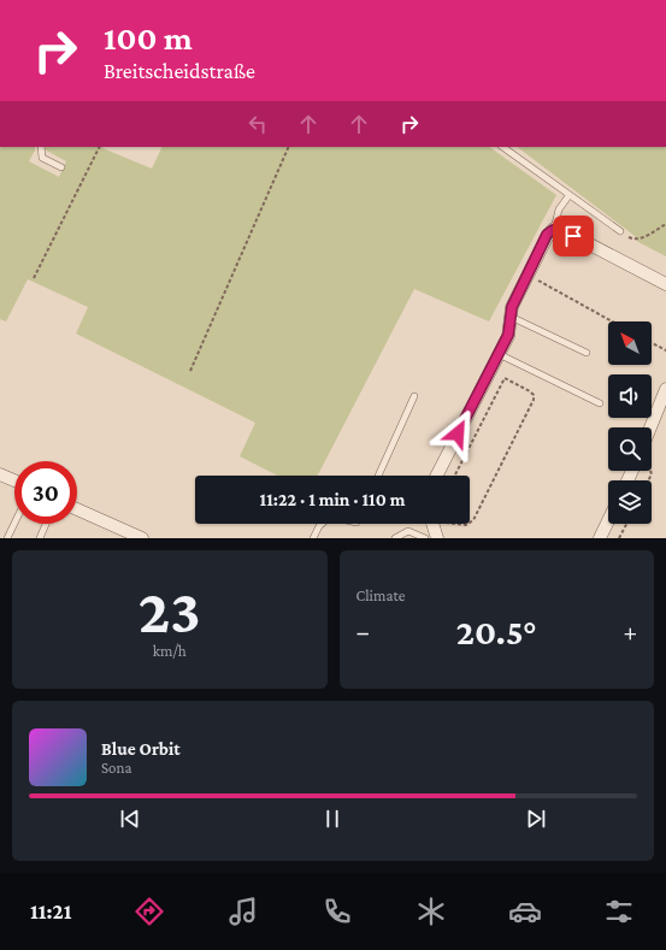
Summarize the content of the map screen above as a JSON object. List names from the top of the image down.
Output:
{
  "north": "top left",
  "page": {
    "turn": ["100 m", "Breitscheidstraße"],
    "limit": "30",
    "trip": "11:22 · 1 min · 110 m",
    "tile": [
      ["23", "km/h"],
      "Climate"
    ],
    "heat": ["−", "20.5°", "+"],
    "song": ["Blue Orbit", "Sona"],
    "tabs": "11:21"
  }
}
